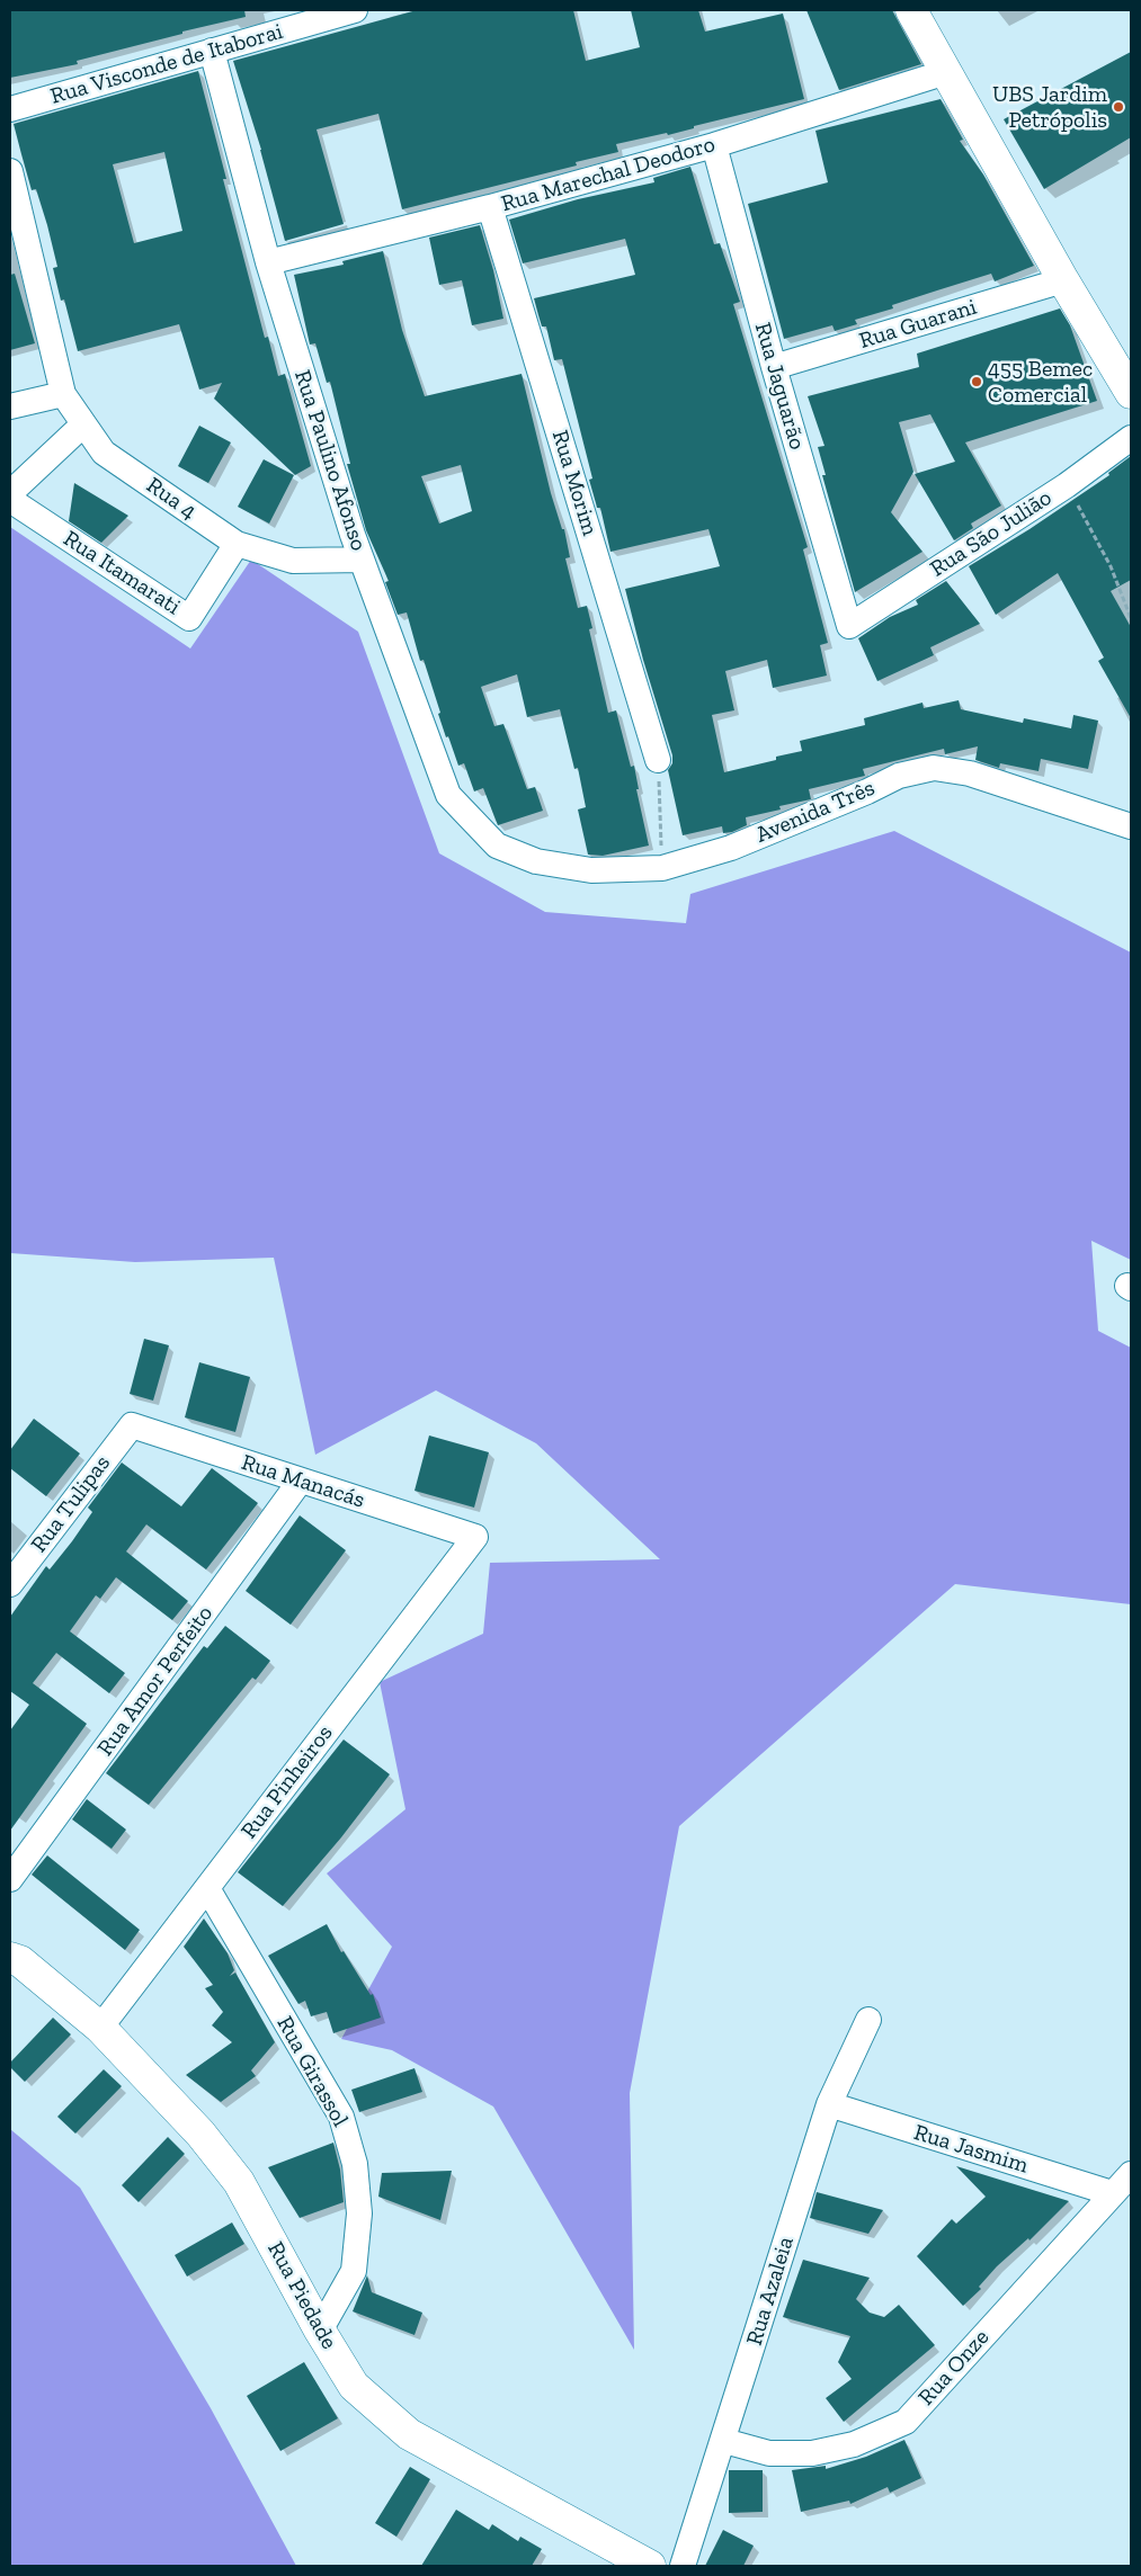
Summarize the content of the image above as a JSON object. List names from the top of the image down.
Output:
{
  "streets": {
    "street": [
      "Rua Visconde de Itaborai",
      "Rua Marechal Deodoro",
      "Rua Guarani",
      "Rua Jaguarão",
      "Rua Paulino Afonso",
      "Rua Morim",
      "Rua 4",
      "Rua São Julião",
      "Rua Itamarati",
      "Avenida Três",
      "Rua Manacás",
      "Rua Tulipas",
      "Rua Amor Perfeito",
      "Rua Pinheiros",
      "Rua Girassol",
      "Rua Jasmim",
      "Rua Azaleia",
      "Rua Piedade",
      "Rua Onze"
    ]
  },
  "crossings": [
    ["Rua Visconde de Itaborai", "Rua Paulino Afonso"],
    ["Rua Marechal Deodoro", "Rua Jaguarão"],
    ["Rua Marechal Deodoro", "Rua Paulino Afonso"],
    ["Rua Marechal Deodoro", "Rua Morim"],
    ["Rua Guarani", "Rua Jaguarão"],
    ["Rua Jaguarão", "Rua São Julião"],
    ["Rua Paulino Afonso", "Rua 4"],
    ["Rua Paulino Afonso", "Avenida Três"],
    ["Rua 4", "Rua Itamarati"],
    ["Rua Manacás", "Rua Tulipas"],
    ["Rua Manacás", "Rua Amor Perfeito"],
    ["Rua Manacás", "Rua Pinheiros"],
    ["Rua Pinheiros", "Rua Girassol"],
    ["Rua Pinheiros", "Rua Piedade"],
    ["Rua Girassol", "Rua Piedade"],
    ["Rua Jasmim", "Rua Azaleia"],
    ["Rua Jasmim", "Rua Onze"],
    ["Rua Azaleia", "Rua Onze"]
  ],
  "places": ["UBS Jardim Petrópolis", "455 Bemec Comercial"]
}
